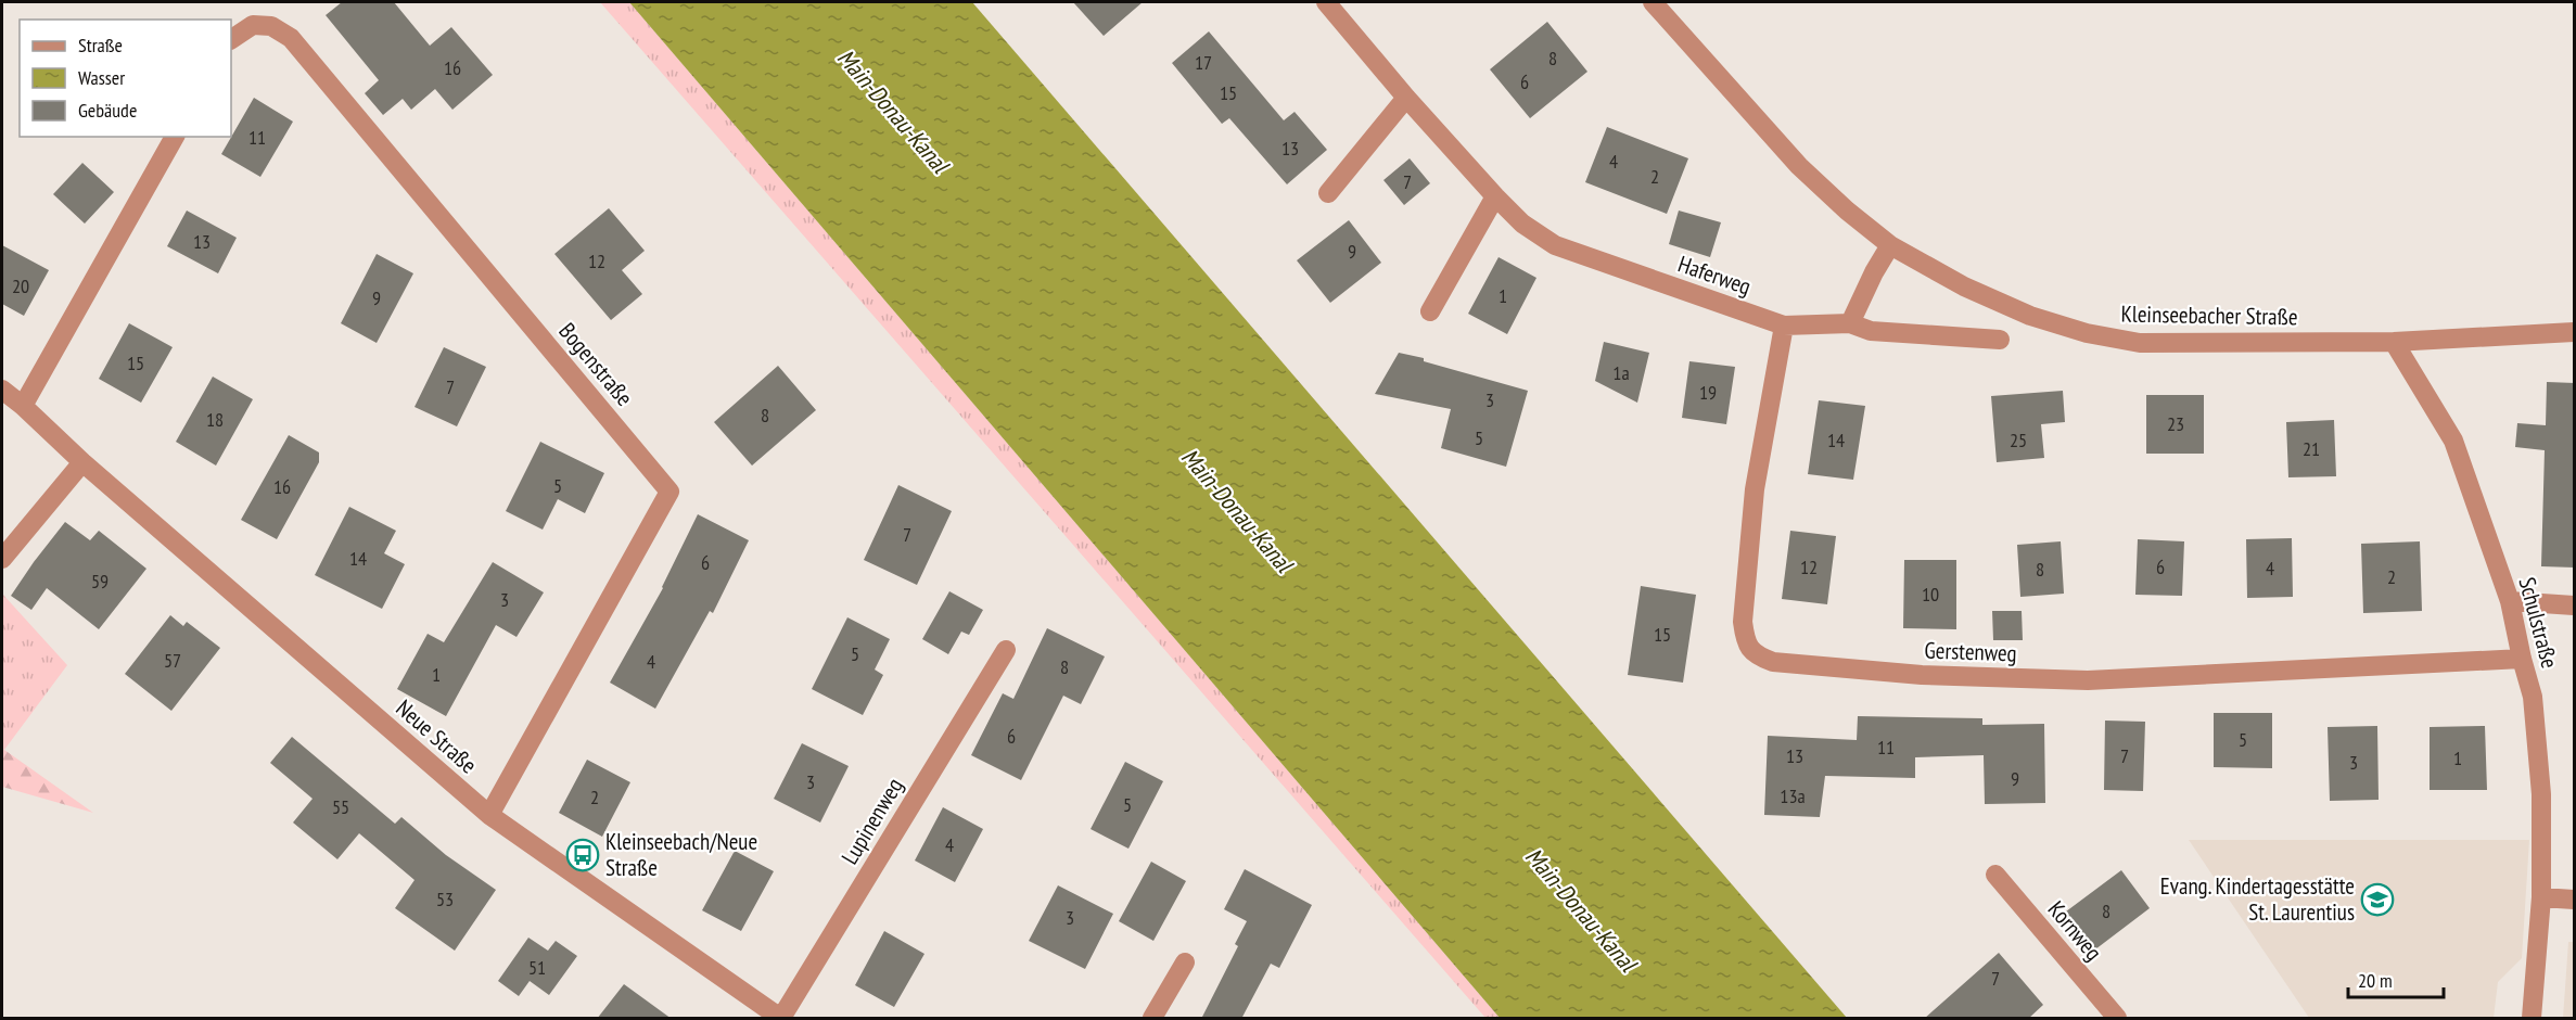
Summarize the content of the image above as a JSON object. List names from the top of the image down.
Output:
{
  "streets": {
    "street": [
      "Haferweg",
      "Kleinseebacher Straße",
      "Bogenstraße",
      "Schulstraße",
      "Gerstenweg",
      "Neue Straße",
      "Lupinenweg",
      "Kornweg"
    ]
  },
  "crossings": [
    ["Haferweg", "Gerstenweg"],
    ["Kleinseebacher Straße", "Schulstraße"],
    ["Bogenstraße", "Neue Straße"],
    ["Schulstraße", "Gerstenweg"],
    ["Neue Straße", "Lupinenweg"]
  ],
  "water": ["Main-Donau-Kanal"],
  "places": {
    "bus stop": ["Kleinseebach/Neue Straße"],
    "school or university": ["Evang. Kindertagesstätte St. Laurentius"]
  },
  "house_numbers": [
    "8",
    "17",
    "16",
    "6",
    "15",
    "11",
    "13",
    "4",
    "2",
    "7",
    "13",
    "9",
    "12",
    "20",
    "1",
    "9",
    "15",
    "1a",
    "7",
    "19",
    "3",
    "8",
    "18",
    "23",
    "5",
    "14",
    "25",
    "21",
    "5",
    "16",
    "7",
    "14",
    "6",
    "12",
    "6",
    "4",
    "8",
    "2",
    "59",
    "10",
    "3",
    "15",
    "5",
    "57",
    "4",
    "8",
    "1",
    "6",
    "5",
    "11",
    "13",
    "7",
    "1",
    "3",
    "9",
    "3",
    "13a",
    "2",
    "5",
    "55",
    "4",
    "53",
    "8",
    "3",
    "51",
    "7"
  ],
  "legend": ["Straße", "Wasser", "Gebäude"],
  "scale_bar": "20 m"
}
